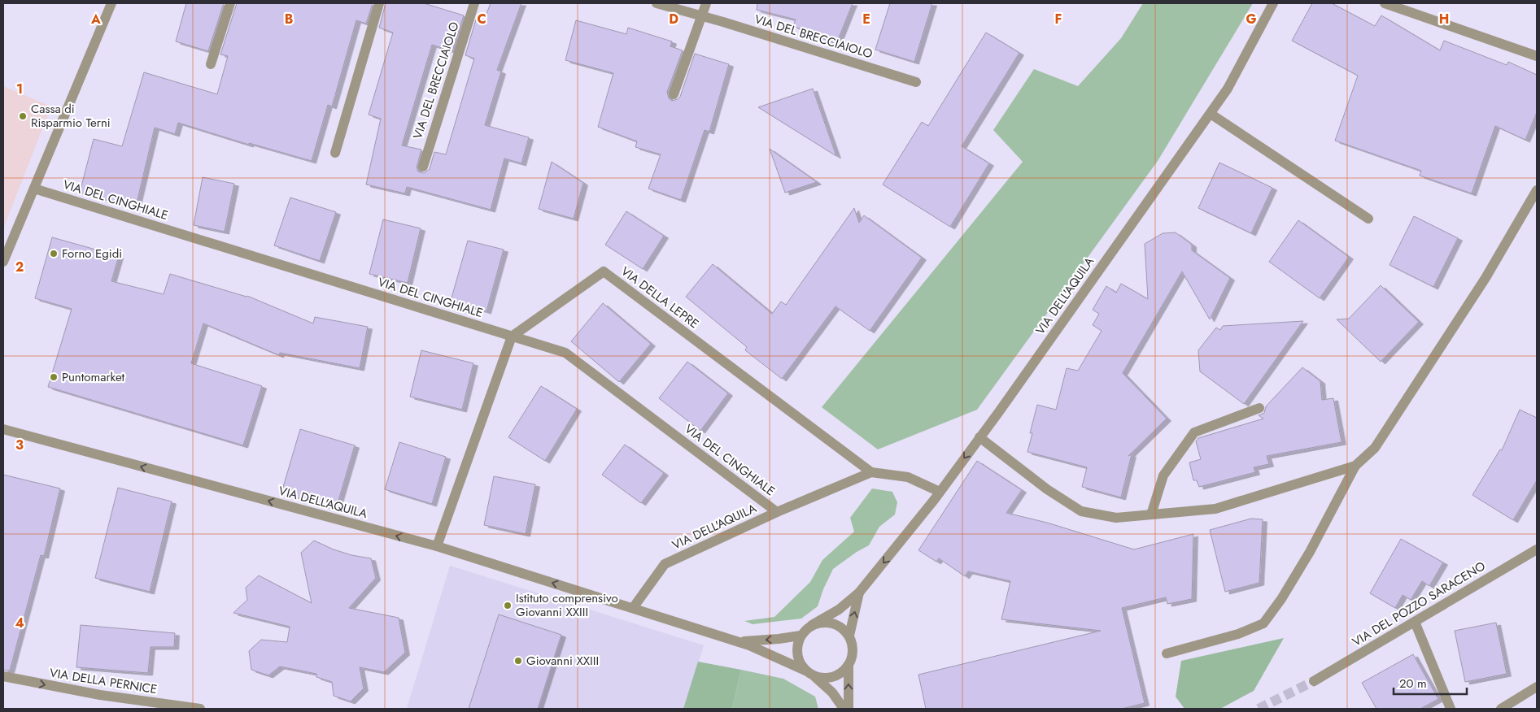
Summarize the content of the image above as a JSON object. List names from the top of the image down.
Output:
{
  "streets": {
    "street": [
      "VIA DEL BRECCIAIOLO",
      "VIA DEL CINGHIALE",
      "VIA DELL'AQUILA",
      "VIA DELLA LEPRE",
      "VIA DEL POZZO SARACENO",
      "VIA DELLA PERNICE"
    ]
  },
  "crossings": [
    ["VIA DEL CINGHIALE", "VIA DELL'AQUILA"],
    ["VIA DEL CINGHIALE", "VIA DELLA LEPRE"],
    ["VIA DELL'AQUILA", "VIA DELLA LEPRE"]
  ],
  "one_way": ["VIA DELL'AQUILA", "VIA DELLA PERNICE"],
  "places": [
    "Cassa di Risparmio Terni",
    "Forno Egidi",
    "Puntomarket",
    "Istituto comprensivo Giovanni XXIII",
    "Giovanni XXIII"
  ],
  "scale_bar": "20 m",
  "grid": {
    "columns": [
      "A",
      "B",
      "C",
      "D",
      "E",
      "F",
      "G",
      "H"
    ],
    "rows": [
      "1",
      "2",
      "3",
      "4"
    ]
  }
}
